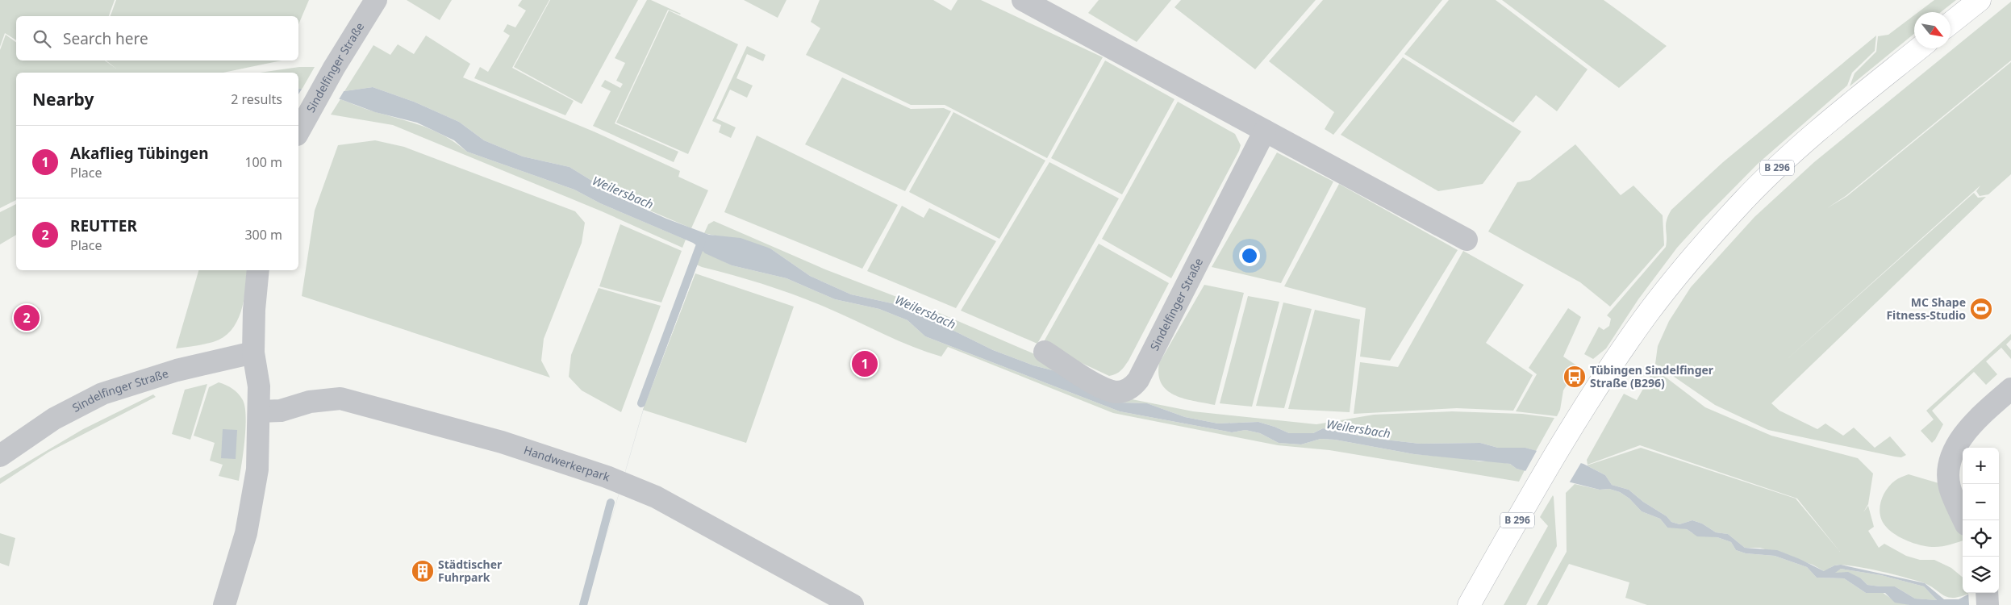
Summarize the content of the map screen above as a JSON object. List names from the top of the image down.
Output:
{
  "streets": {
    "main road": ["B 296"],
    "street": ["Sindelfinger Straße", "Handwerkerpark"]
  },
  "water": ["Weilersbach"],
  "places": {
    "sports": ["MC Shape Fitness-Studio"],
    "bus stop": ["Tübingen Sindelfinger Straße (B296)"],
    "building": ["Städtischer Fuhrpark"]
  },
  "north": "bottom right",
  "page": {
    "search": "Search here",
    "heading": ["Nearby", "2 results"],
    "list": [
      {
        "mark": "1",
        "name": "Akaflieg Tübingen",
        "note": "Place",
        "value": "100 m"
      },
      {
        "mark": "2",
        "name": "REUTTER",
        "note": "Place",
        "value": "300 m"
      }
    ],
    "pins": ["2", "1"],
    "map_buttons": ["+", "−"]
  }
}
